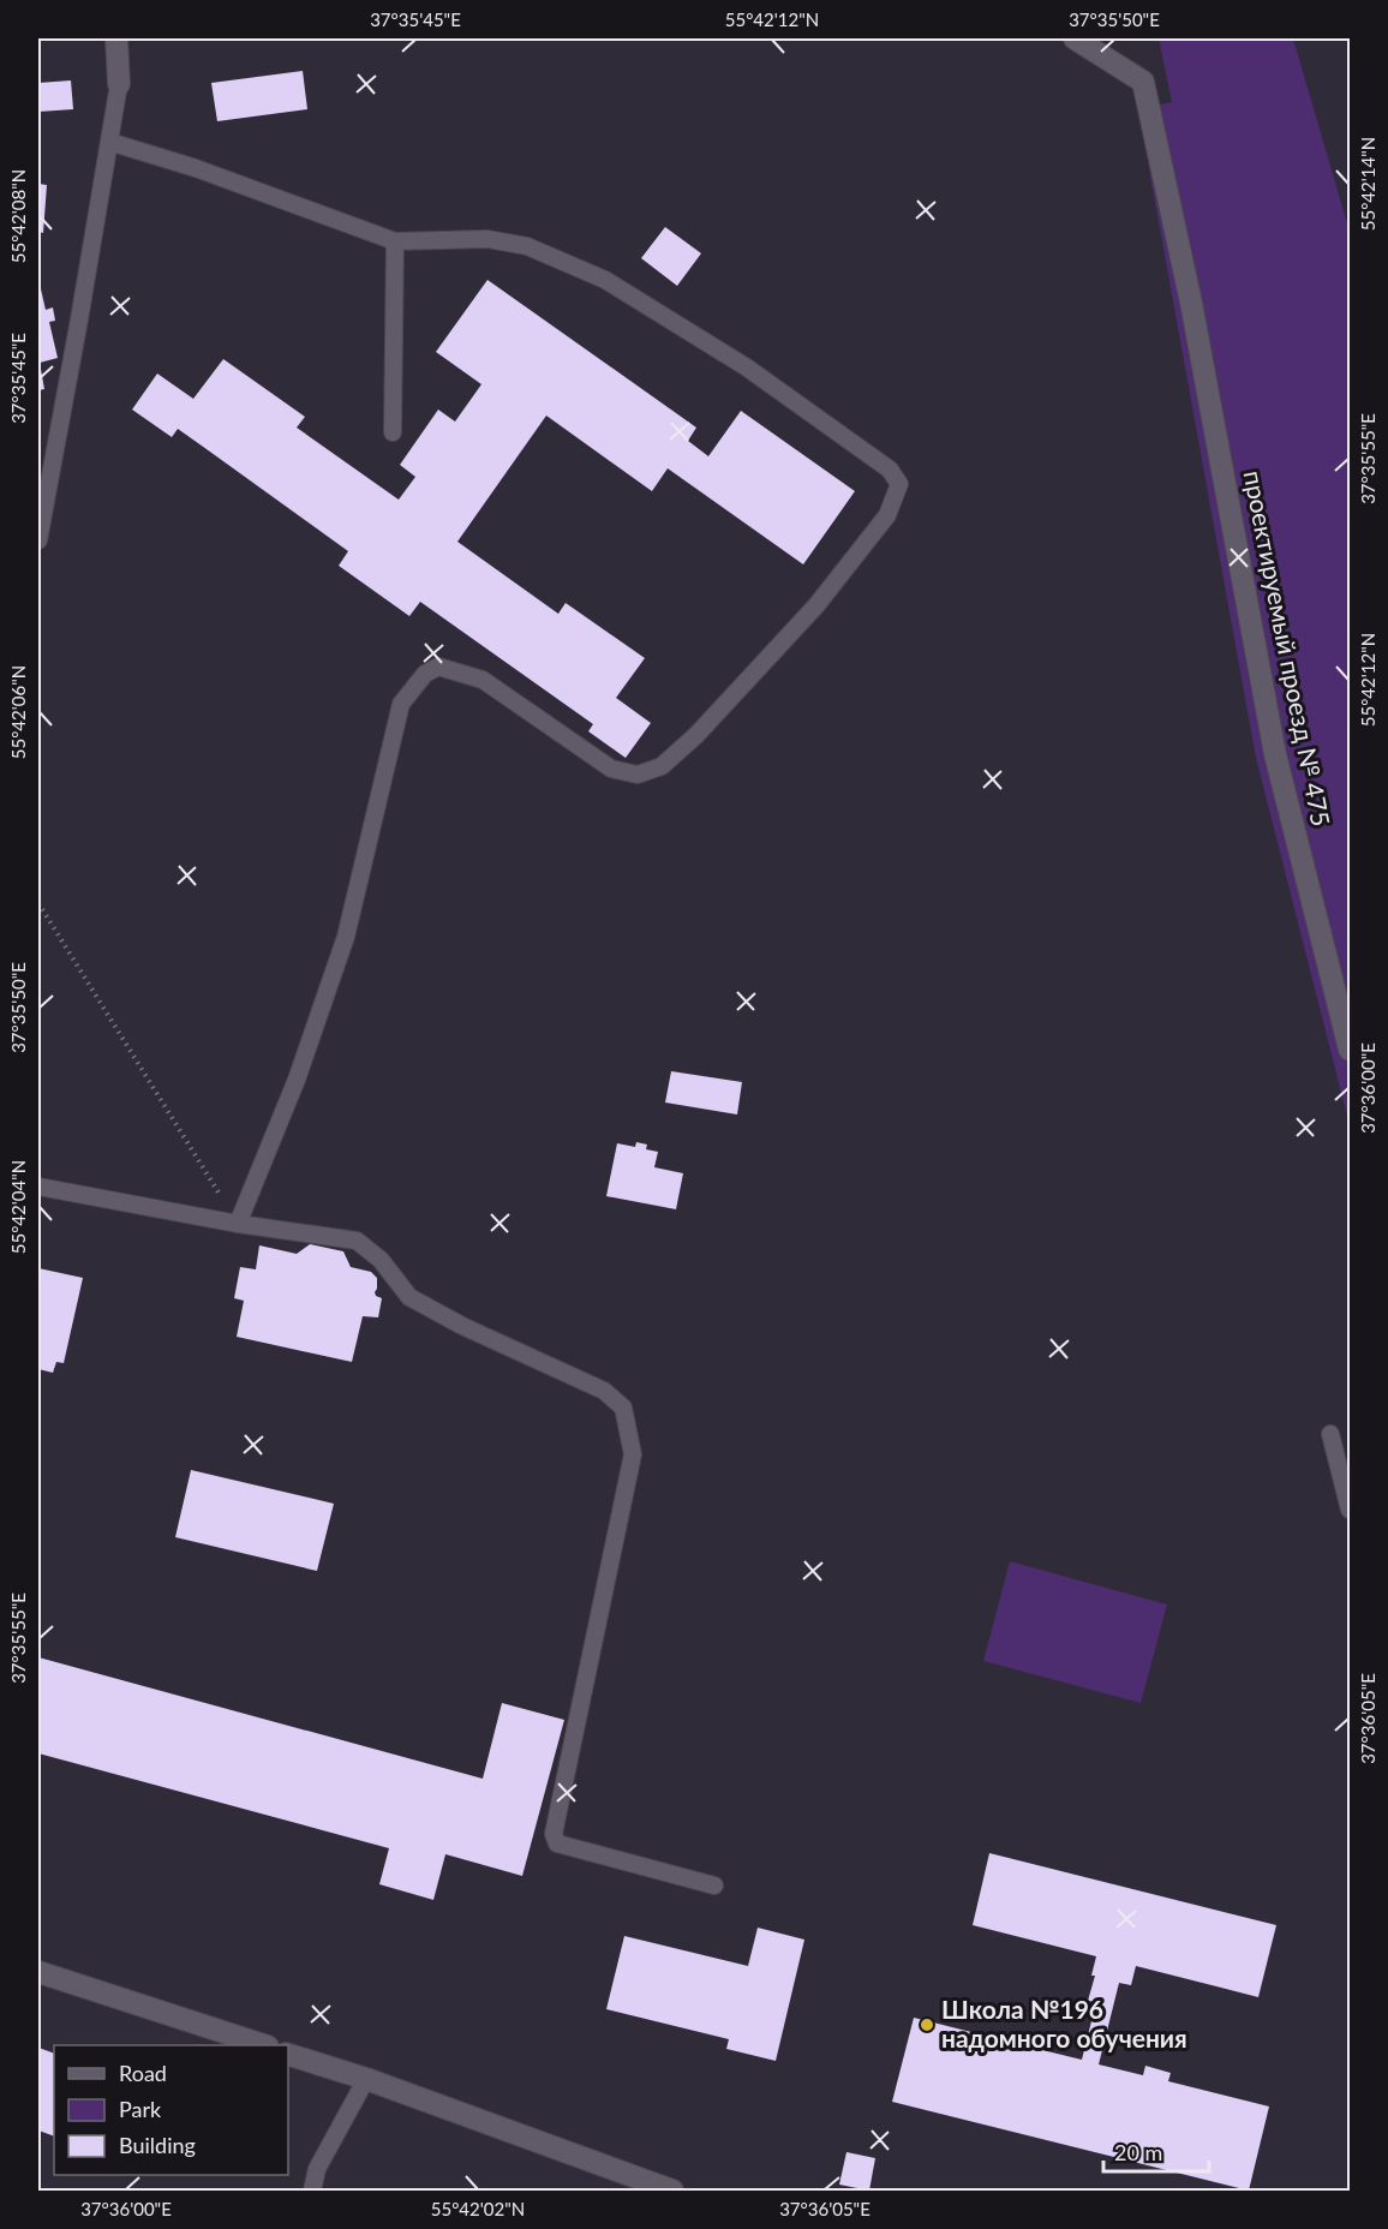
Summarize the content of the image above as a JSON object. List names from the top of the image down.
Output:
{
  "streets": {
    "street": ["проектируемый проезд № 475"]
  },
  "places": ["Школа №196 надомного обучения"],
  "legend": ["Road", "Park", "Building"],
  "scale_bar": "20 m",
  "coordinates": [
    "37°35'45\"E",
    "55°42'12\"N",
    "37°35'50\"E",
    "55°42'14\"N",
    "55°42'08\"N",
    "37°35'55\"E",
    "55°42'06\"N",
    "37°36'00\"E",
    "55°42'04\"N",
    "37°36'05\"E",
    "55°42'02\"N"
  ]
}
